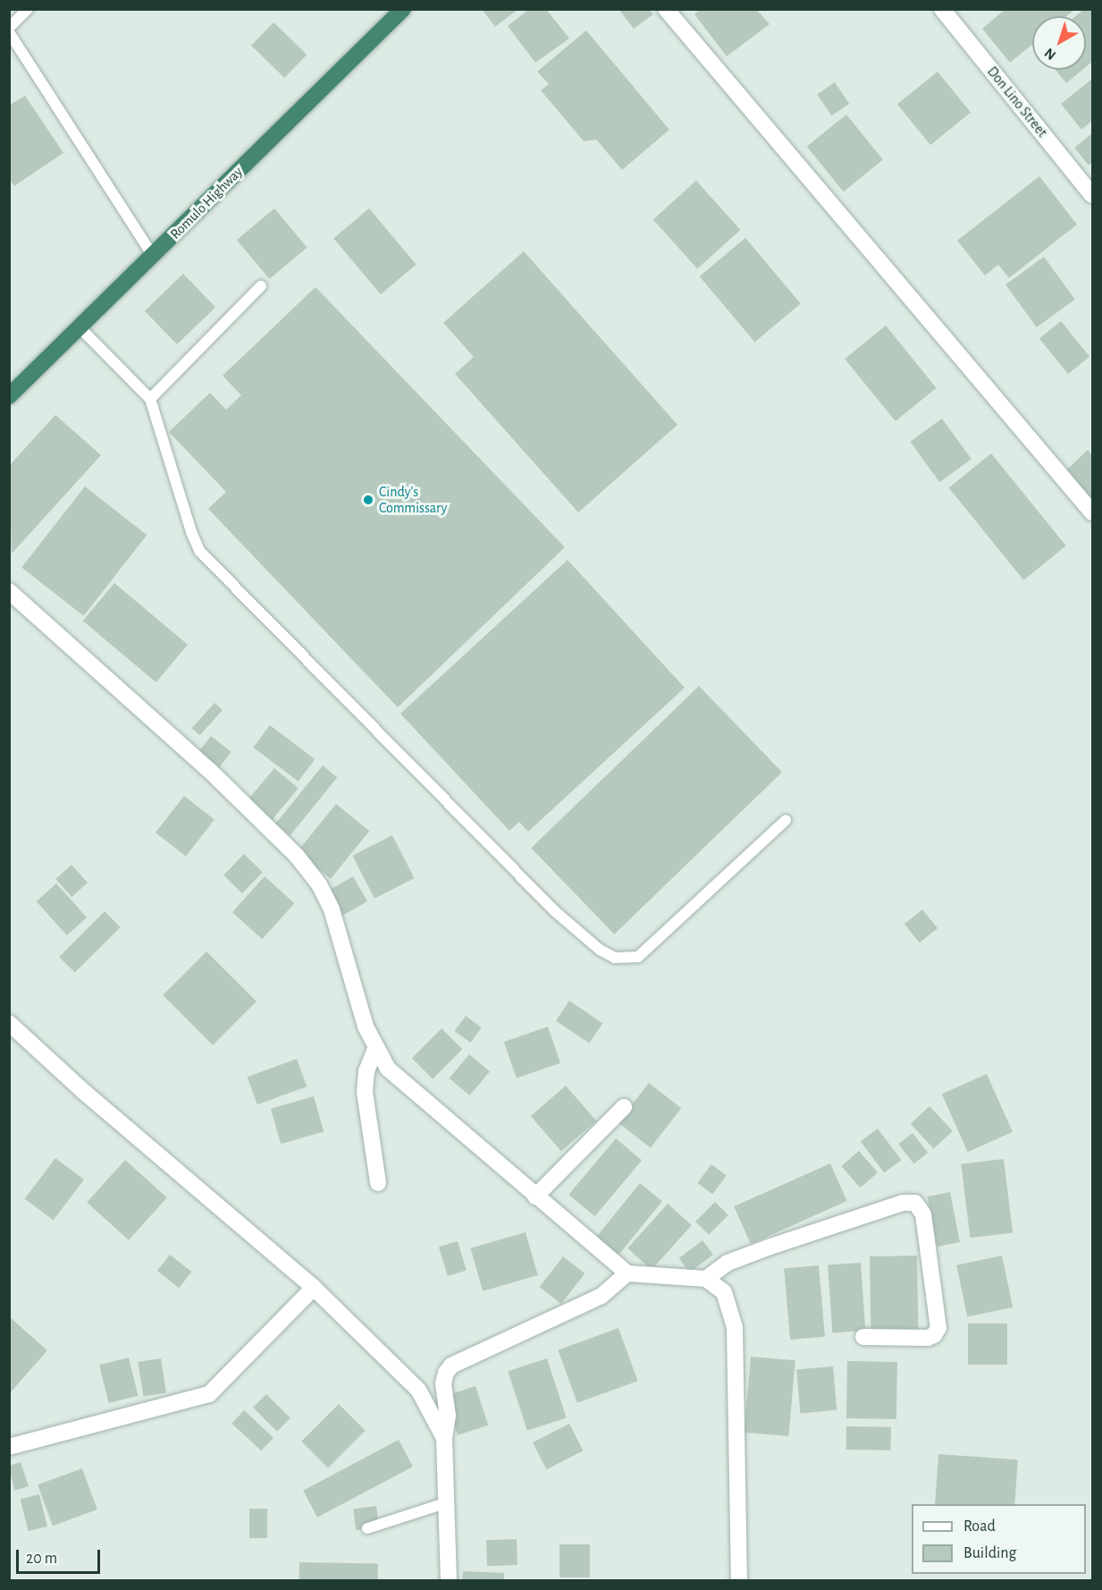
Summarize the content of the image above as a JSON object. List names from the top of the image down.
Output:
{
  "streets": {
    "highway": ["Romulo Highway"],
    "street": ["Don Lino Street"]
  },
  "places": ["Cindy's Commissary"],
  "legend": ["Road", "Building"],
  "scale_bar": "20 m",
  "north": "bottom left"
}
